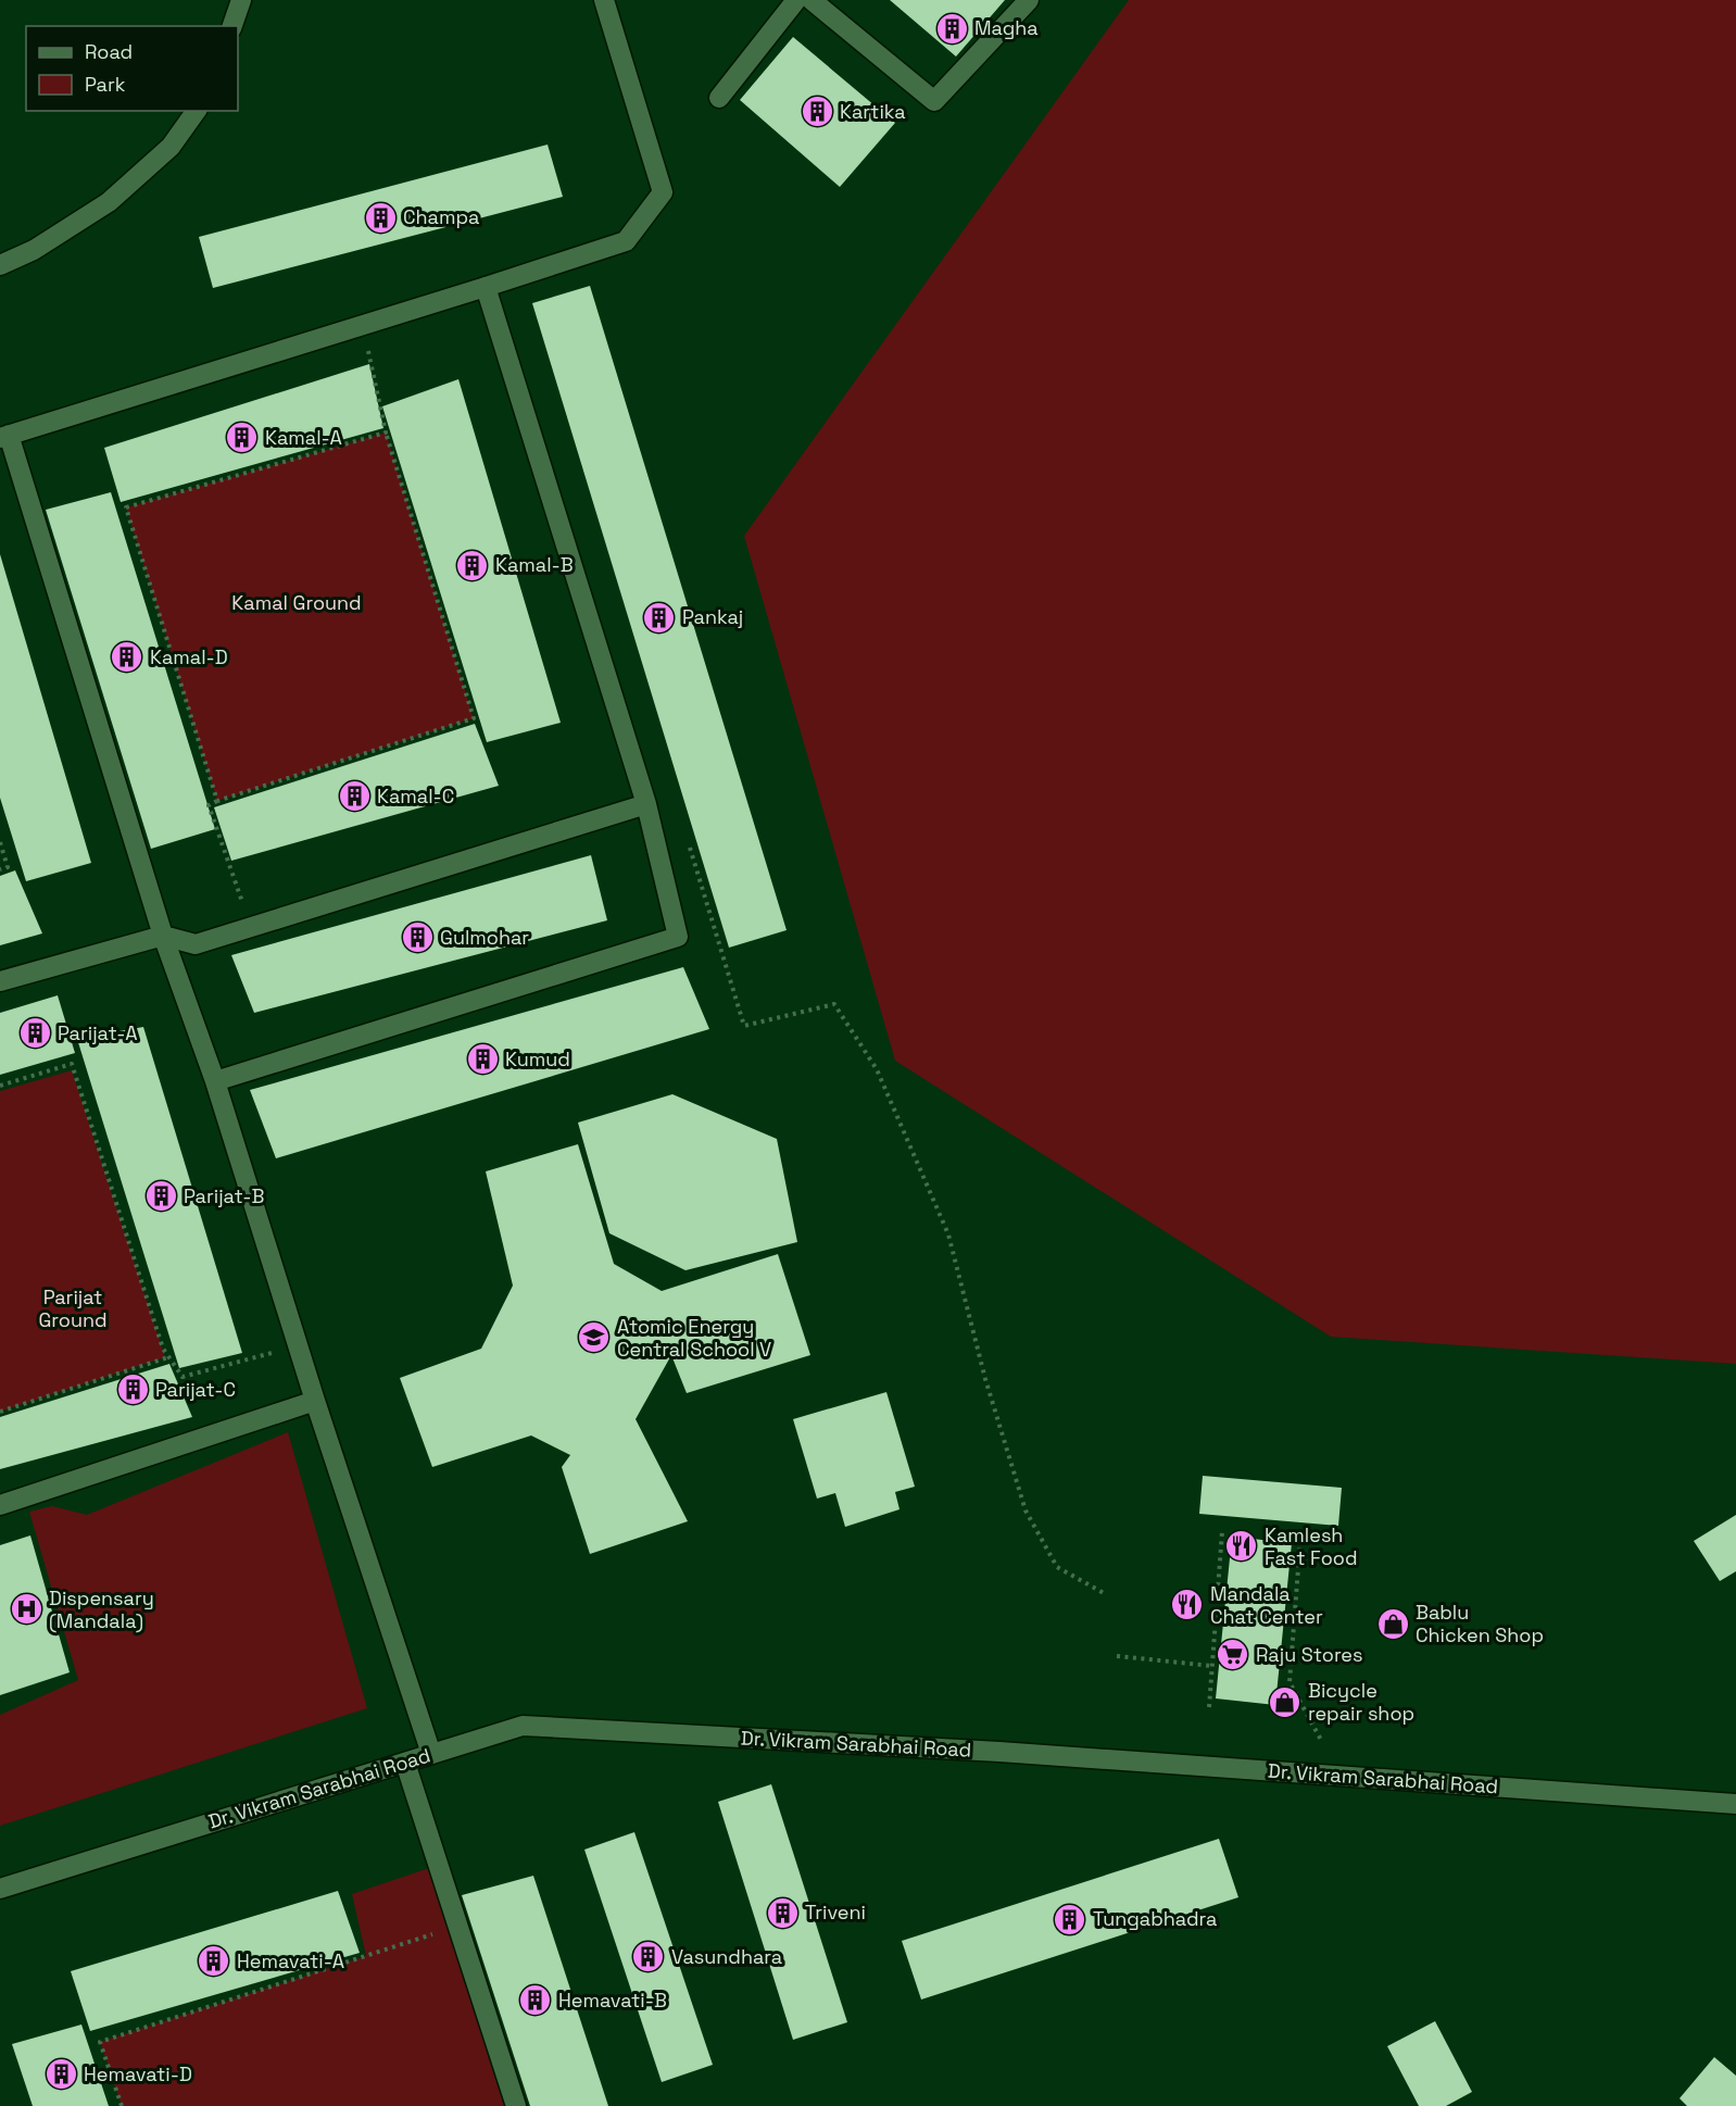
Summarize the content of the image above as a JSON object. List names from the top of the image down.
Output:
{
  "streets": {
    "street": ["Dr. Vikram Sarabhai Road"]
  },
  "parks": ["Kamal Ground", "Parijat Ground"],
  "places": {
    "building": [
      "Magha",
      "Kartika",
      "Champa",
      "Kamal-A",
      "Kamal-B",
      "Pankaj",
      "Kamal-D",
      "Kamal-C",
      "Gulmohar",
      "Parijat-A",
      "Kumud",
      "Parijat-B",
      "Parijat-C",
      "Triveni",
      "Tungabhadra",
      "Vasundhara",
      "Hemavati-A",
      "Hemavati-B",
      "Hemavati-D"
    ],
    "school or university": ["Atomic Energy Central School V"],
    "restaurant": ["Kamlesh Fast Food", "Mandala Chat Center"],
    "hospital": ["Dispensary (Mandala)"],
    "shop": ["Bablu Chicken Shop", "Bicycle repair shop"],
    "supermarket": ["Raju Stores"]
  },
  "legend": ["Road", "Park"]
}
